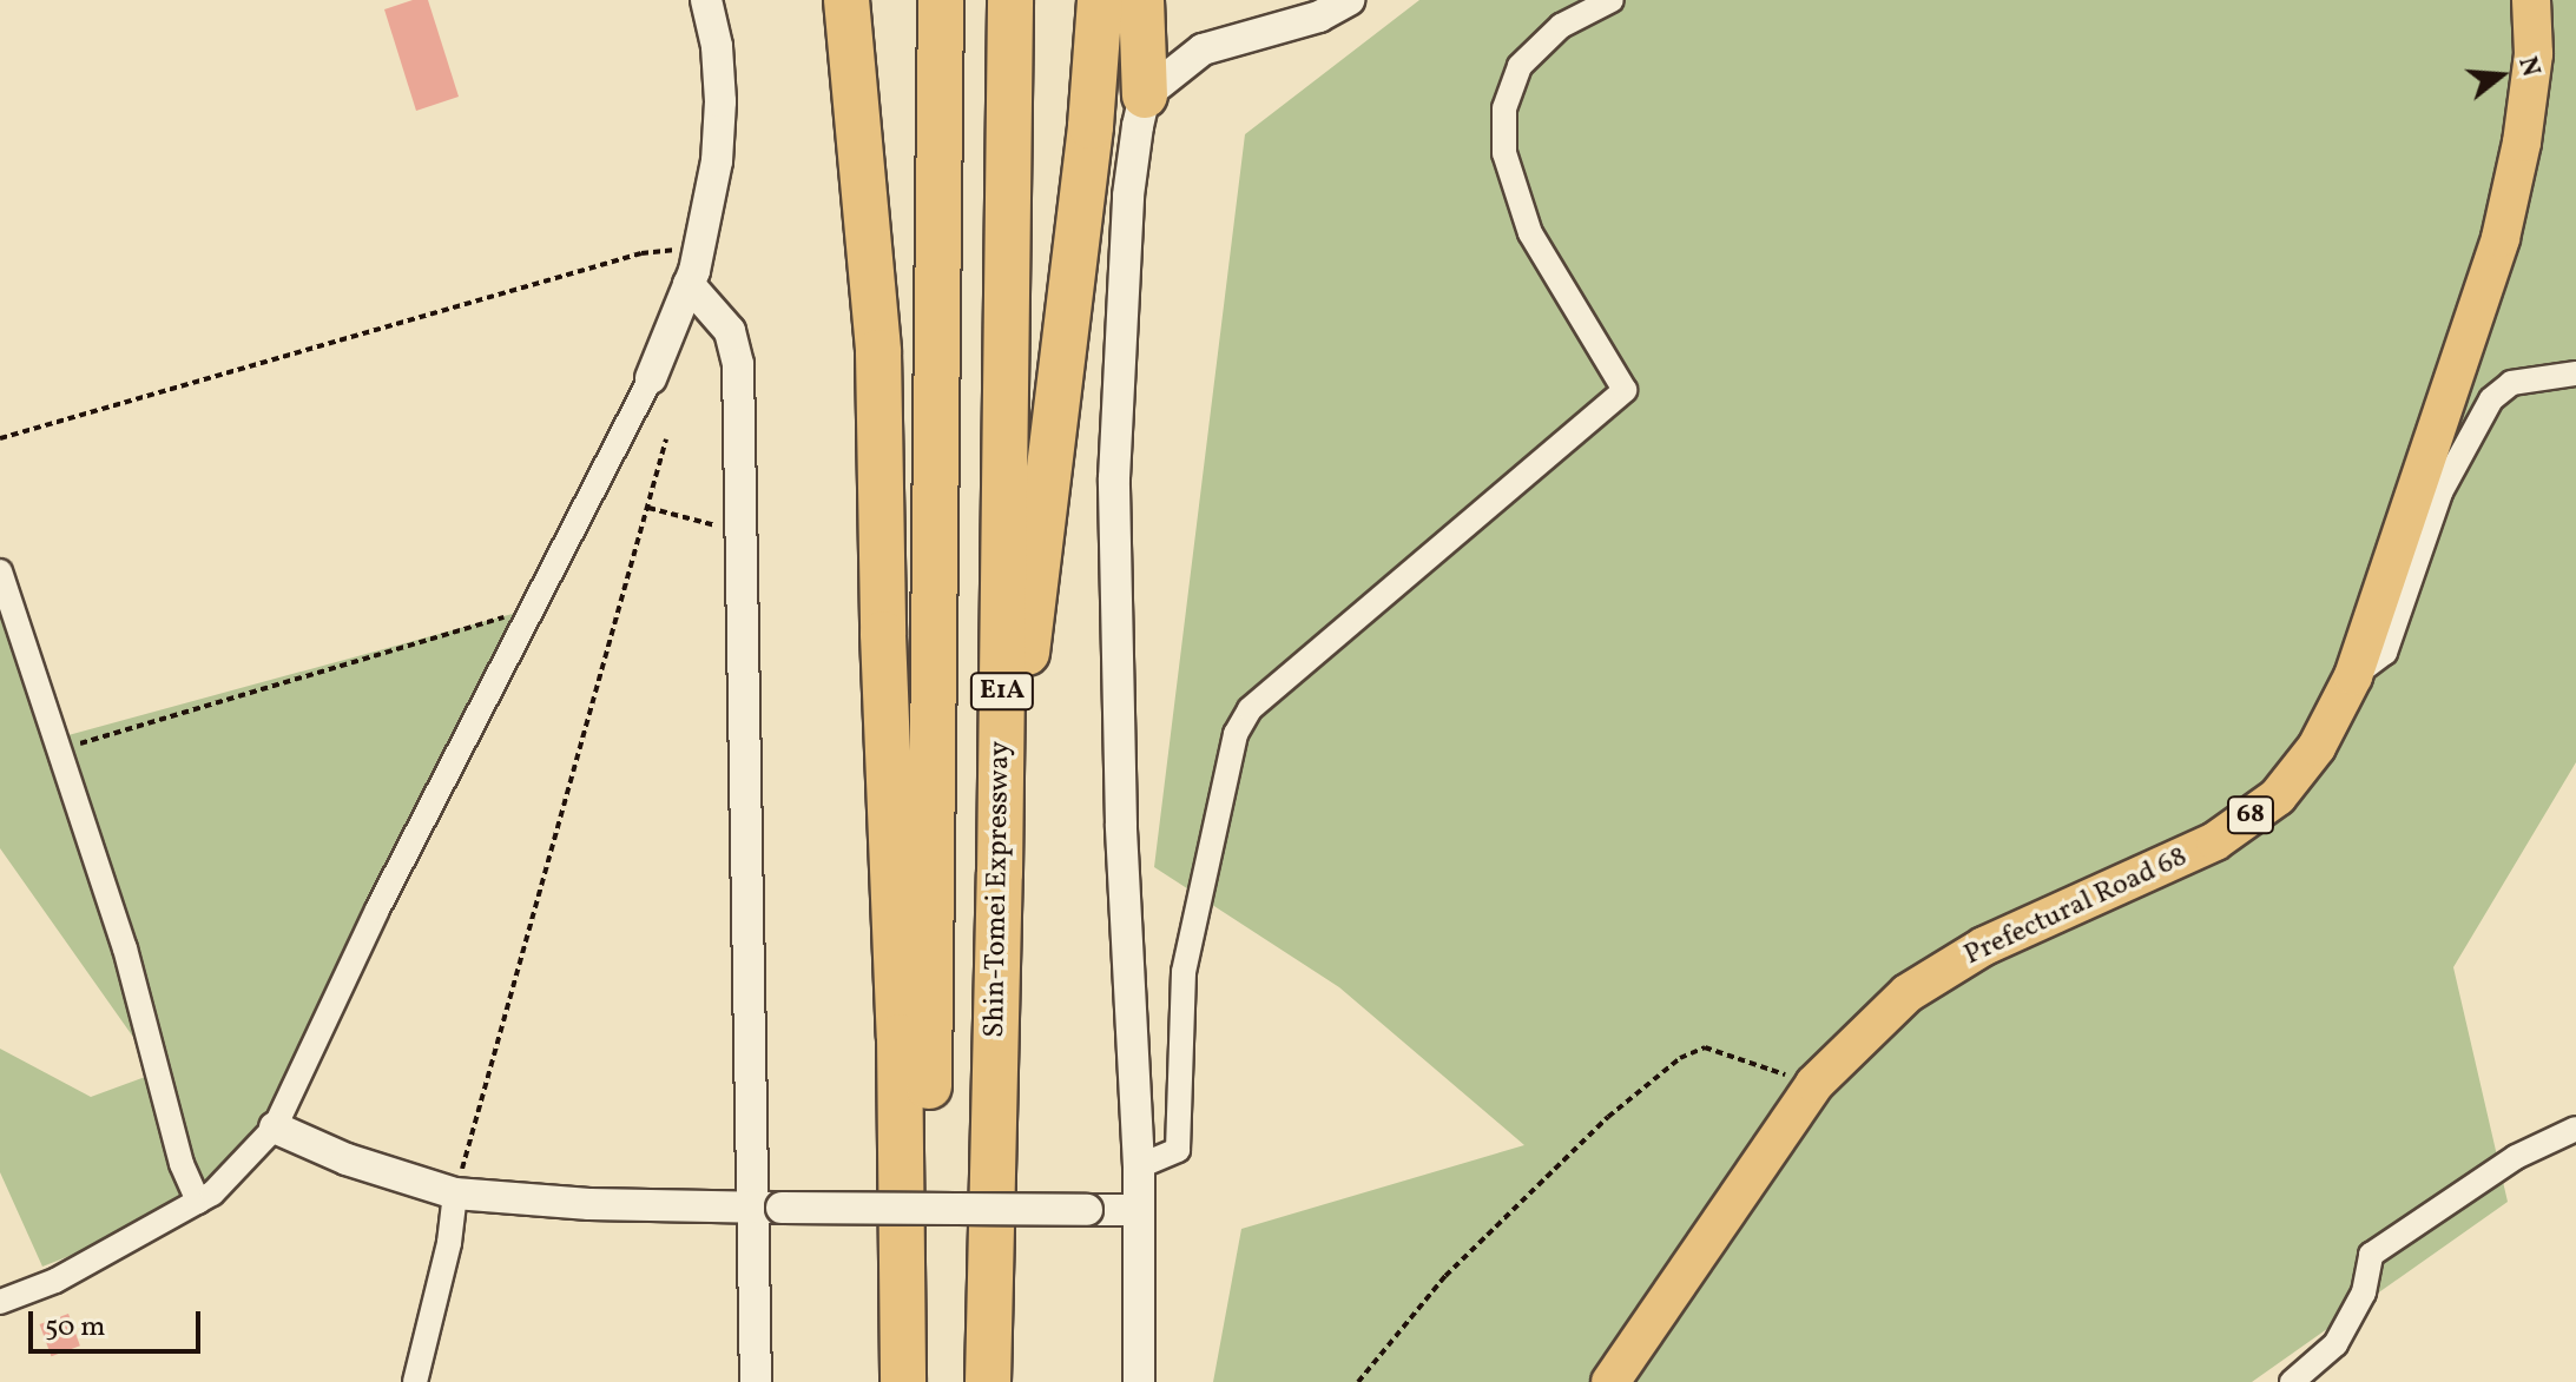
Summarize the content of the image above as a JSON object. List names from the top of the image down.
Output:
{
  "streets": {
    "highway": ["E1A", "Shin-Tomei Expressway"],
    "main road": ["68", "Prefectural Road 68"]
  },
  "scale_bar": "50 m",
  "north": "right"
}
